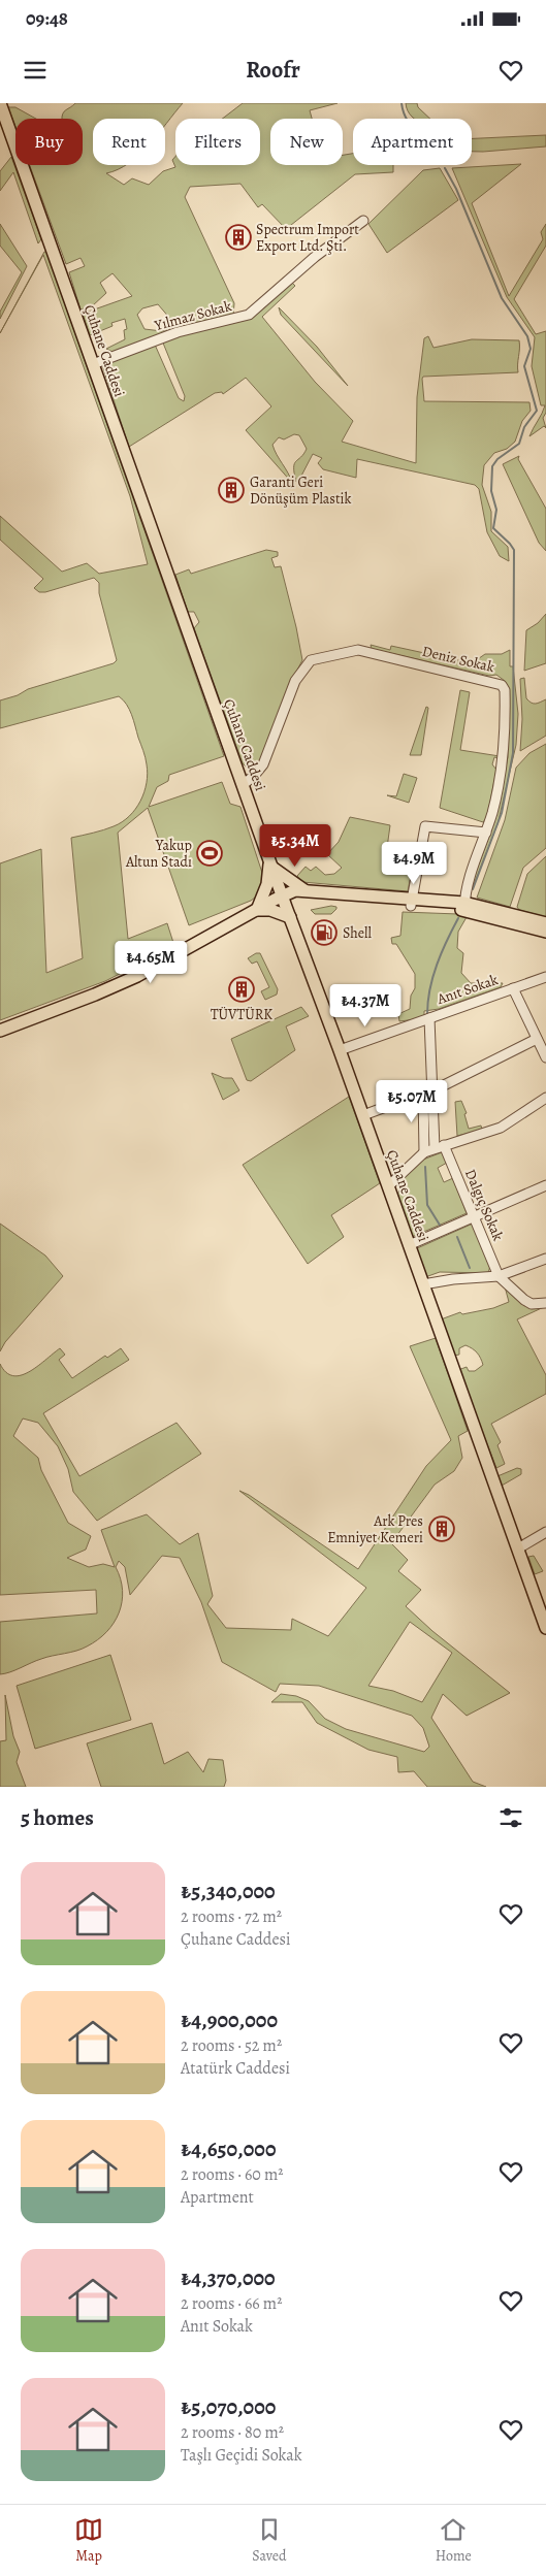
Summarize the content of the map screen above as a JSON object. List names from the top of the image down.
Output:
{
  "streets": {
    "main road": ["Çuhane Caddesi"],
    "street": [
      "Yılmaz Sokak",
      "Deniz Sokak",
      "Anıt Sokak",
      "Dalgıç Sokak"
    ]
  },
  "crossings": [
    ["Yılmaz Sokak", "Çuhane Caddesi"],
    ["Çuhane Caddesi", "Deniz Sokak"],
    ["Çuhane Caddesi", "Anıt Sokak"]
  ],
  "places": {
    "building": [
      "Spectrum Import Export Ltd. Şti.",
      "Garanti Geri Dönüşüm Plastik",
      "TÜVTÜRK",
      "Ark Pres Emniyet Kemeri"
    ],
    "sports": ["Yakup Altun Stadı"],
    "fuel station": ["Shell"]
  },
  "page": {
    "status": "09:48",
    "header": "Roofr",
    "chip": [
      "Buy",
      "Rent",
      "Filters",
      "New",
      "Apartment"
    ],
    "price": [
      "₺5.34M",
      "₺4.9M",
      "₺4.65M",
      "₺4.37M",
      "₺5.07M"
    ],
    "heading": "5 homes",
    "list": [
      {
        "name": "₺5,340,000",
        "note": "2 rooms · 72 m² · Çuhane Caddesi"
      },
      {
        "name": "₺4,900,000",
        "note": "2 rooms · 52 m² · Atatürk Caddesi"
      },
      {
        "name": "₺4,650,000",
        "note": "2 rooms · 60 m² · Apartment"
      },
      {
        "name": "₺4,370,000",
        "note": "2 rooms · 66 m² · Anıt Sokak"
      },
      {
        "name": "₺5,070,000",
        "note": "2 rooms · 80 m² · Taşlı Geçidi Sokak"
      }
    ],
    "tabs": ["Map", "Saved", "Home"]
  }
}
